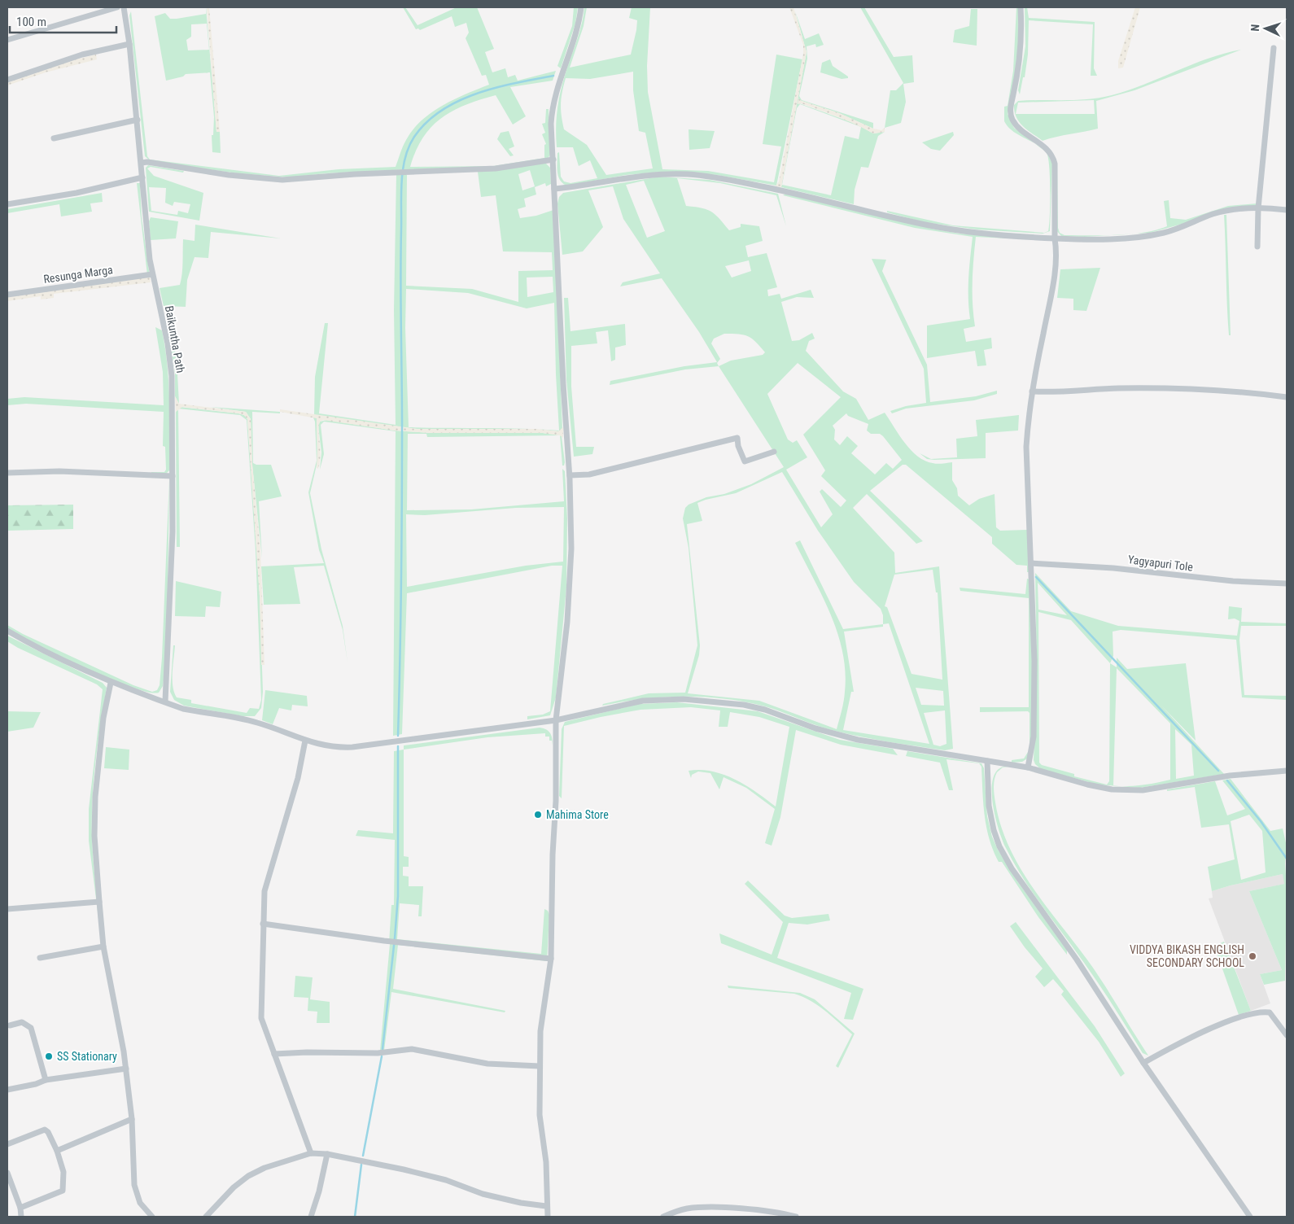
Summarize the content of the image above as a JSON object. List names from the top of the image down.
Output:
{
  "streets": {
    "street": ["Resunga Marga", "Baikuntha Path", "Yagyapuri Tole"]
  },
  "crossings": [
    ["Resunga Marga", "Baikuntha Path"]
  ],
  "places": ["Mahima Store", "VIDDYA BIKASH ENGLISH SECONDARY SCHOOL", "SS Stationary"],
  "scale_bar": "100 m",
  "north": "left"
}
